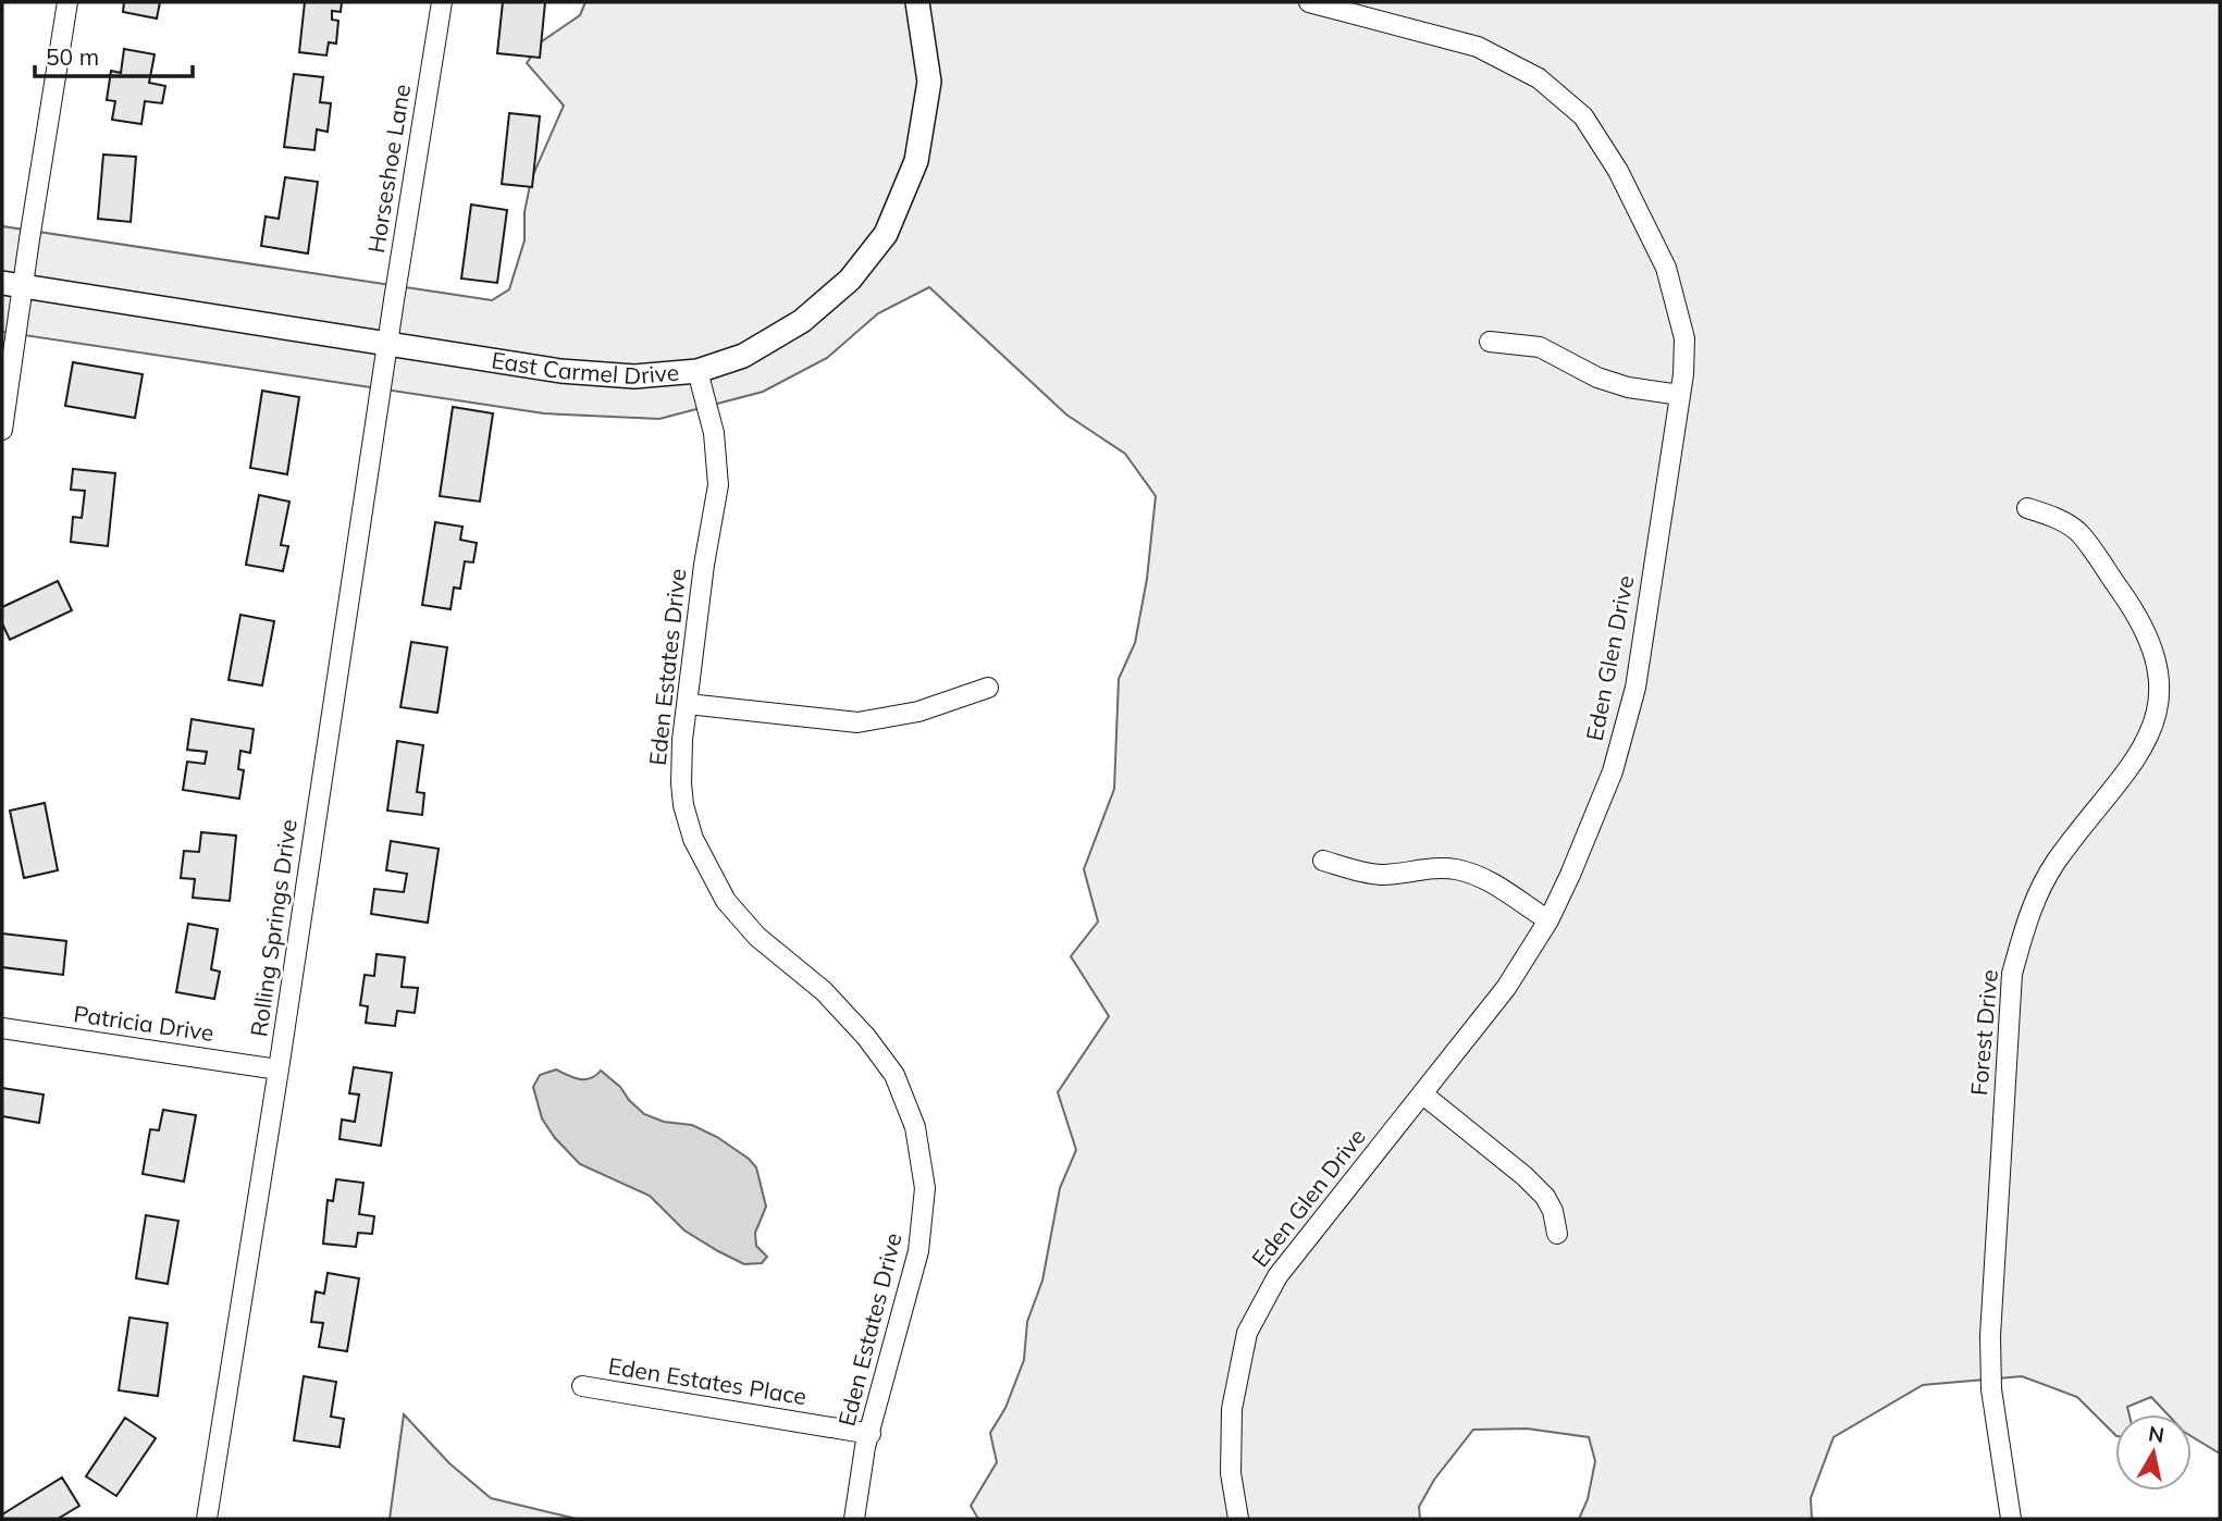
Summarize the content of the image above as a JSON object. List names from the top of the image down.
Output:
{
  "streets": {
    "street": [
      "Horseshoe Lane",
      "East Carmel Drive",
      "Eden Glen Drive",
      "Eden Estates Drive",
      "Rolling Springs Drive",
      "Patricia Drive",
      "Forest Drive",
      "Eden Estates Place"
    ]
  },
  "crossings": [
    ["Horseshoe Lane", "East Carmel Drive"],
    ["Horseshoe Lane", "Rolling Springs Drive"],
    ["East Carmel Drive", "Eden Estates Drive"],
    ["East Carmel Drive", "Rolling Springs Drive"],
    ["Eden Estates Drive", "Eden Estates Place"],
    ["Rolling Springs Drive", "Patricia Drive"]
  ],
  "scale_bar": "50 m",
  "north": "top"
}
